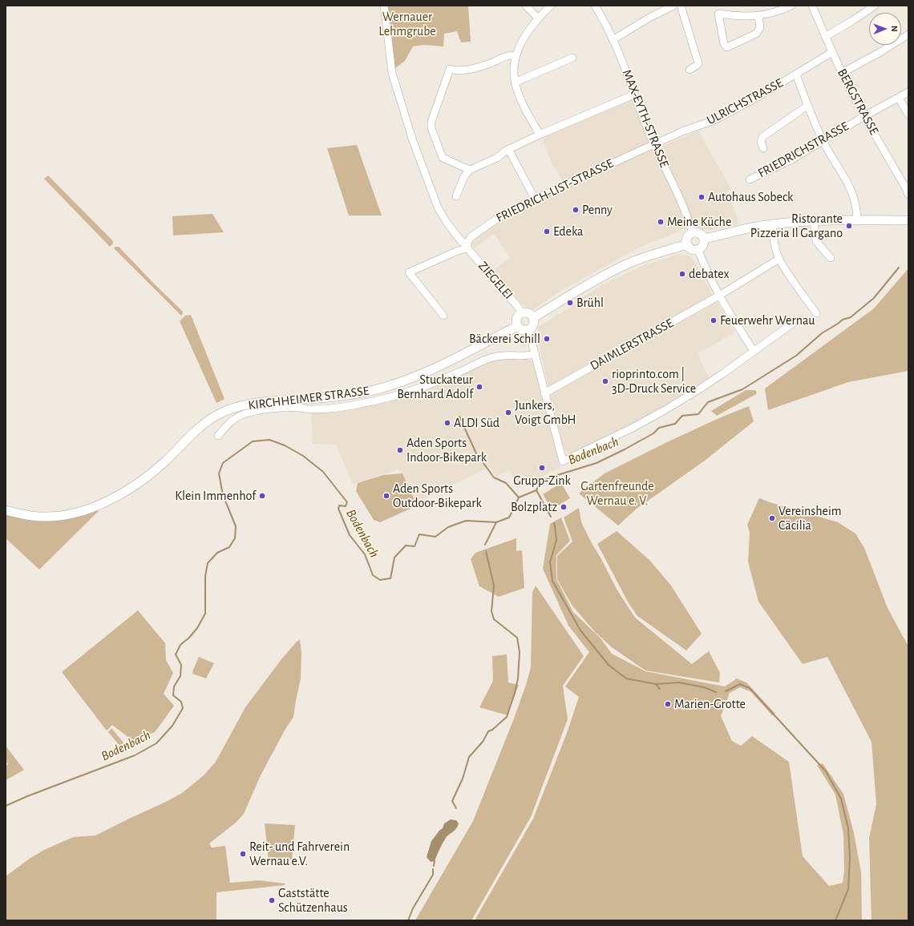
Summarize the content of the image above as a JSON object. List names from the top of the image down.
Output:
{
  "streets": {
    "main road": ["KIRCHHEIMER STRASSE"],
    "street": [
      "ULRICHSTRASSE",
      "BERGSTRASSE",
      "MAX-EYTH-STRASSE",
      "FRIEDRICHSTRASSE",
      "FRIEDRICH-LIST-STRASSE",
      "ZIEGELEI",
      "DAIMLERSTRASSE"
    ]
  },
  "crossings": [
    ["ULRICHSTRASSE", "BERGSTRASSE"],
    ["ULRICHSTRASSE", "MAX-EYTH-STRASSE"],
    ["ULRICHSTRASSE", "FRIEDRICH-LIST-STRASSE"],
    ["BERGSTRASSE", "FRIEDRICHSTRASSE"],
    ["MAX-EYTH-STRASSE", "FRIEDRICH-LIST-STRASSE"],
    ["FRIEDRICH-LIST-STRASSE", "ZIEGELEI"],
    ["ZIEGELEI", "KIRCHHEIMER STRASSE"]
  ],
  "water": ["Bodenbach"],
  "parks": ["Wernauer Lehmgrube", "Gartenfreunde Wernau e. V."],
  "places": [
    "Autohaus Sobeck",
    "Penny",
    "Meine Küche",
    "Ristorante Pizzeria Il Gargano",
    "Edeka",
    "debatex",
    "Brühl",
    "Feuerwehr Wernau",
    "Bäckerei Schill",
    "rioprinto.com | 3D-Druck Service",
    "Stuckateur Bernhard Adolf",
    "Junkers, Voigt GmbH",
    "ALDI Süd",
    "Aden Sports Indoor-Bikepark",
    "Grupp-Zink",
    "Klein Immenhof",
    "Aden Sports Outdoor-Bikepark",
    "Bolzplatz",
    "Vereinsheim Cäcilia",
    "Marien-Grotte",
    "Reit- und Fahrverein Wernau e.V.",
    "Gaststätte Schützenhaus"
  ],
  "north": "right"
}
